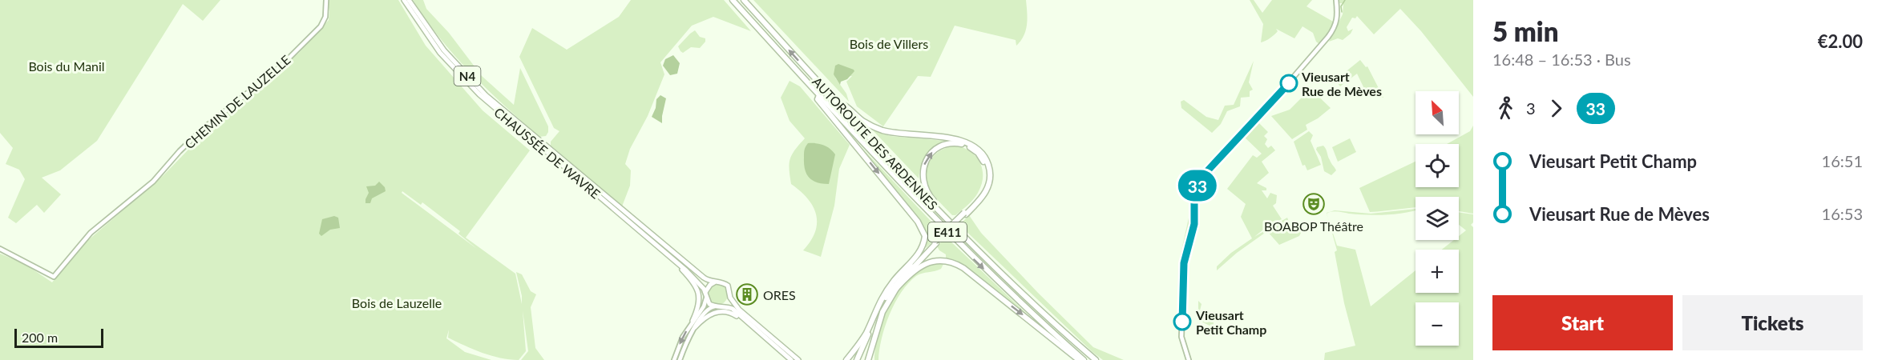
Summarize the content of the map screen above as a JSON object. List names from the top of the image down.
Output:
{
  "streets": {
    "highway": ["AUTOROUTE DES ARDENNES", "E411"],
    "main road": ["N4", "CHAUSSÉE DE WAVRE"],
    "street": ["CHEMIN DE LAUZELLE"]
  },
  "parks": ["Bois de Villers", "Bois du Manil", "Bois de Lauzelle"],
  "places": {
    "other": ["Vieusart Rue de Mèves", "Vieusart Petit Champ"],
    "theatre": ["BOABOP Théâtre"],
    "building": ["ORES"]
  },
  "lines": ["bus line 33"],
  "scale_bar": "200 m",
  "north": "top left",
  "page": {
    "on_map": "33",
    "heading": ["5 min", "16:48 – 16:53 · Bus", "€2.00"],
    "legs": ["3", "33"],
    "map_buttons": ["+", "−"],
    "list": [
      {
        "name": "Vieusart Petit Champ",
        "value": "16:51"
      },
      {
        "name": "Vieusart Rue de Mèves",
        "value": "16:53"
      }
    ],
    "buttons": ["Start", "Tickets"],
    "scale": "200 m"
  }
}
